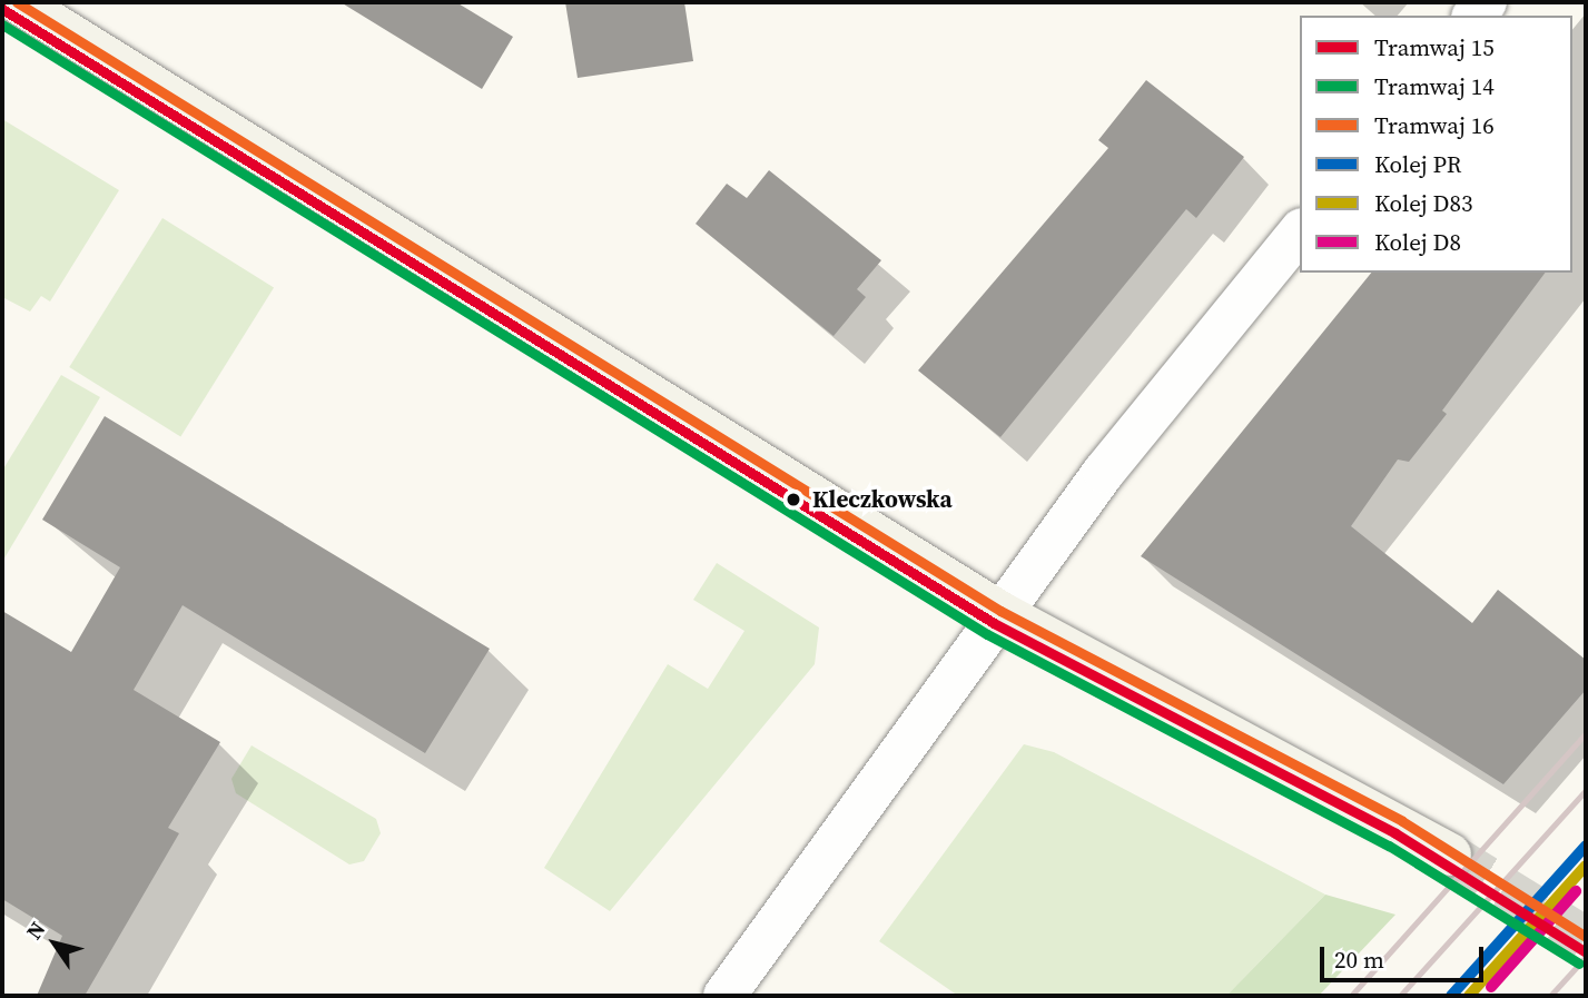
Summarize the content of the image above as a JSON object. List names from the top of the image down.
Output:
{
  "places": ["Kleczkowska"],
  "lines": [
    "tram line 16",
    "tram line 15",
    "tram line 14",
    "rail line PR",
    "rail line D83",
    "rail line D8"
  ],
  "legend": [
    "Tramwaj 15",
    "Tramwaj 14",
    "Tramwaj 16",
    "Kolej PR",
    "Kolej D83",
    "Kolej D8"
  ],
  "scale_bar": "20 m",
  "north": "top left"
}
